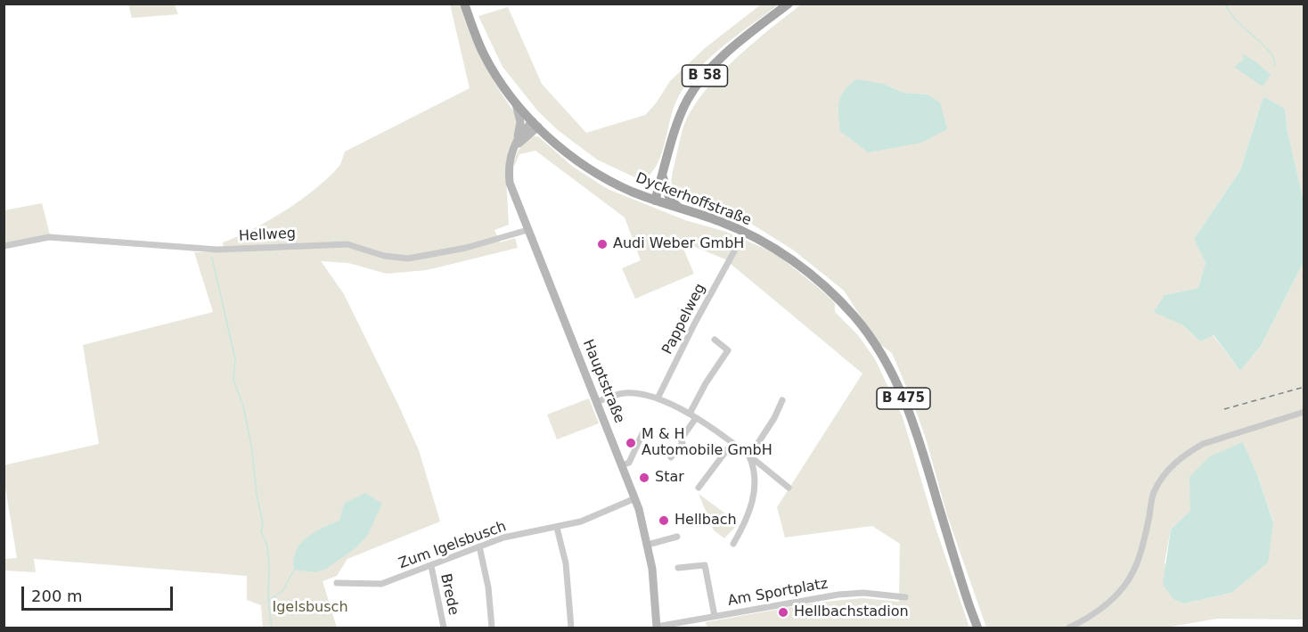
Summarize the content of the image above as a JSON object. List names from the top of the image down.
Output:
{
  "streets": {
    "main road": ["B 58", "Dyckerhoffstraße", "B 475"],
    "street": [
      "Hellweg",
      "Pappelweg",
      "Hauptstraße",
      "Zum Igelsbusch",
      "Am Sportplatz",
      "Brede"
    ]
  },
  "crossings": [
    ["B 58", "Dyckerhoffstraße"],
    ["Dyckerhoffstraße", "Hauptstraße"],
    ["Hellweg", "Hauptstraße"],
    ["Hauptstraße", "Zum Igelsbusch"],
    ["Hauptstraße", "Am Sportplatz"],
    ["Zum Igelsbusch", "Brede"]
  ],
  "parks": ["Igelsbusch"],
  "places": [
    "Audi Weber GmbH",
    "M & H Automobile GmbH",
    "Star",
    "Hellbach",
    "Hellbachstadion"
  ],
  "scale_bar": "200 m"
}
